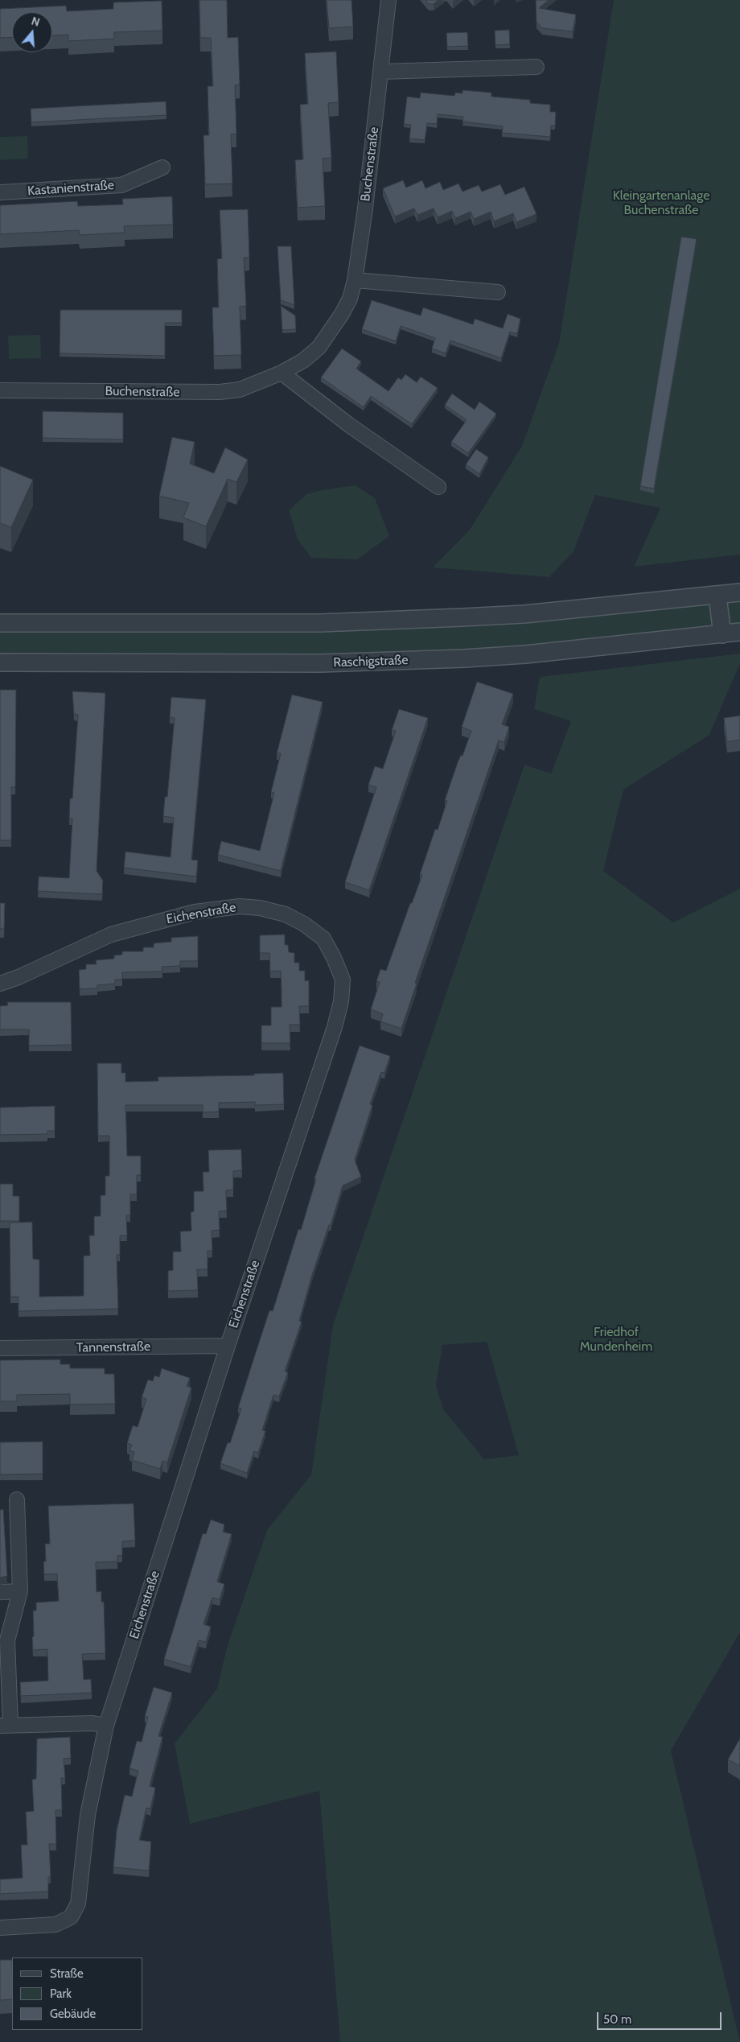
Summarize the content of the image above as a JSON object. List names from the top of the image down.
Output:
{
  "streets": {
    "street": [
      "Buchenstraße",
      "Kastanienstraße",
      "Raschigstraße",
      "Eichenstraße",
      "Tannenstraße"
    ]
  },
  "crossings": [
    ["Eichenstraße", "Tannenstraße"]
  ],
  "parks": ["Kleingartenanlage Buchenstraße", "Friedhof Mundenheim"],
  "legend": ["Straße", "Park", "Gebäude"],
  "scale_bar": "50 m",
  "north": "top"
}
